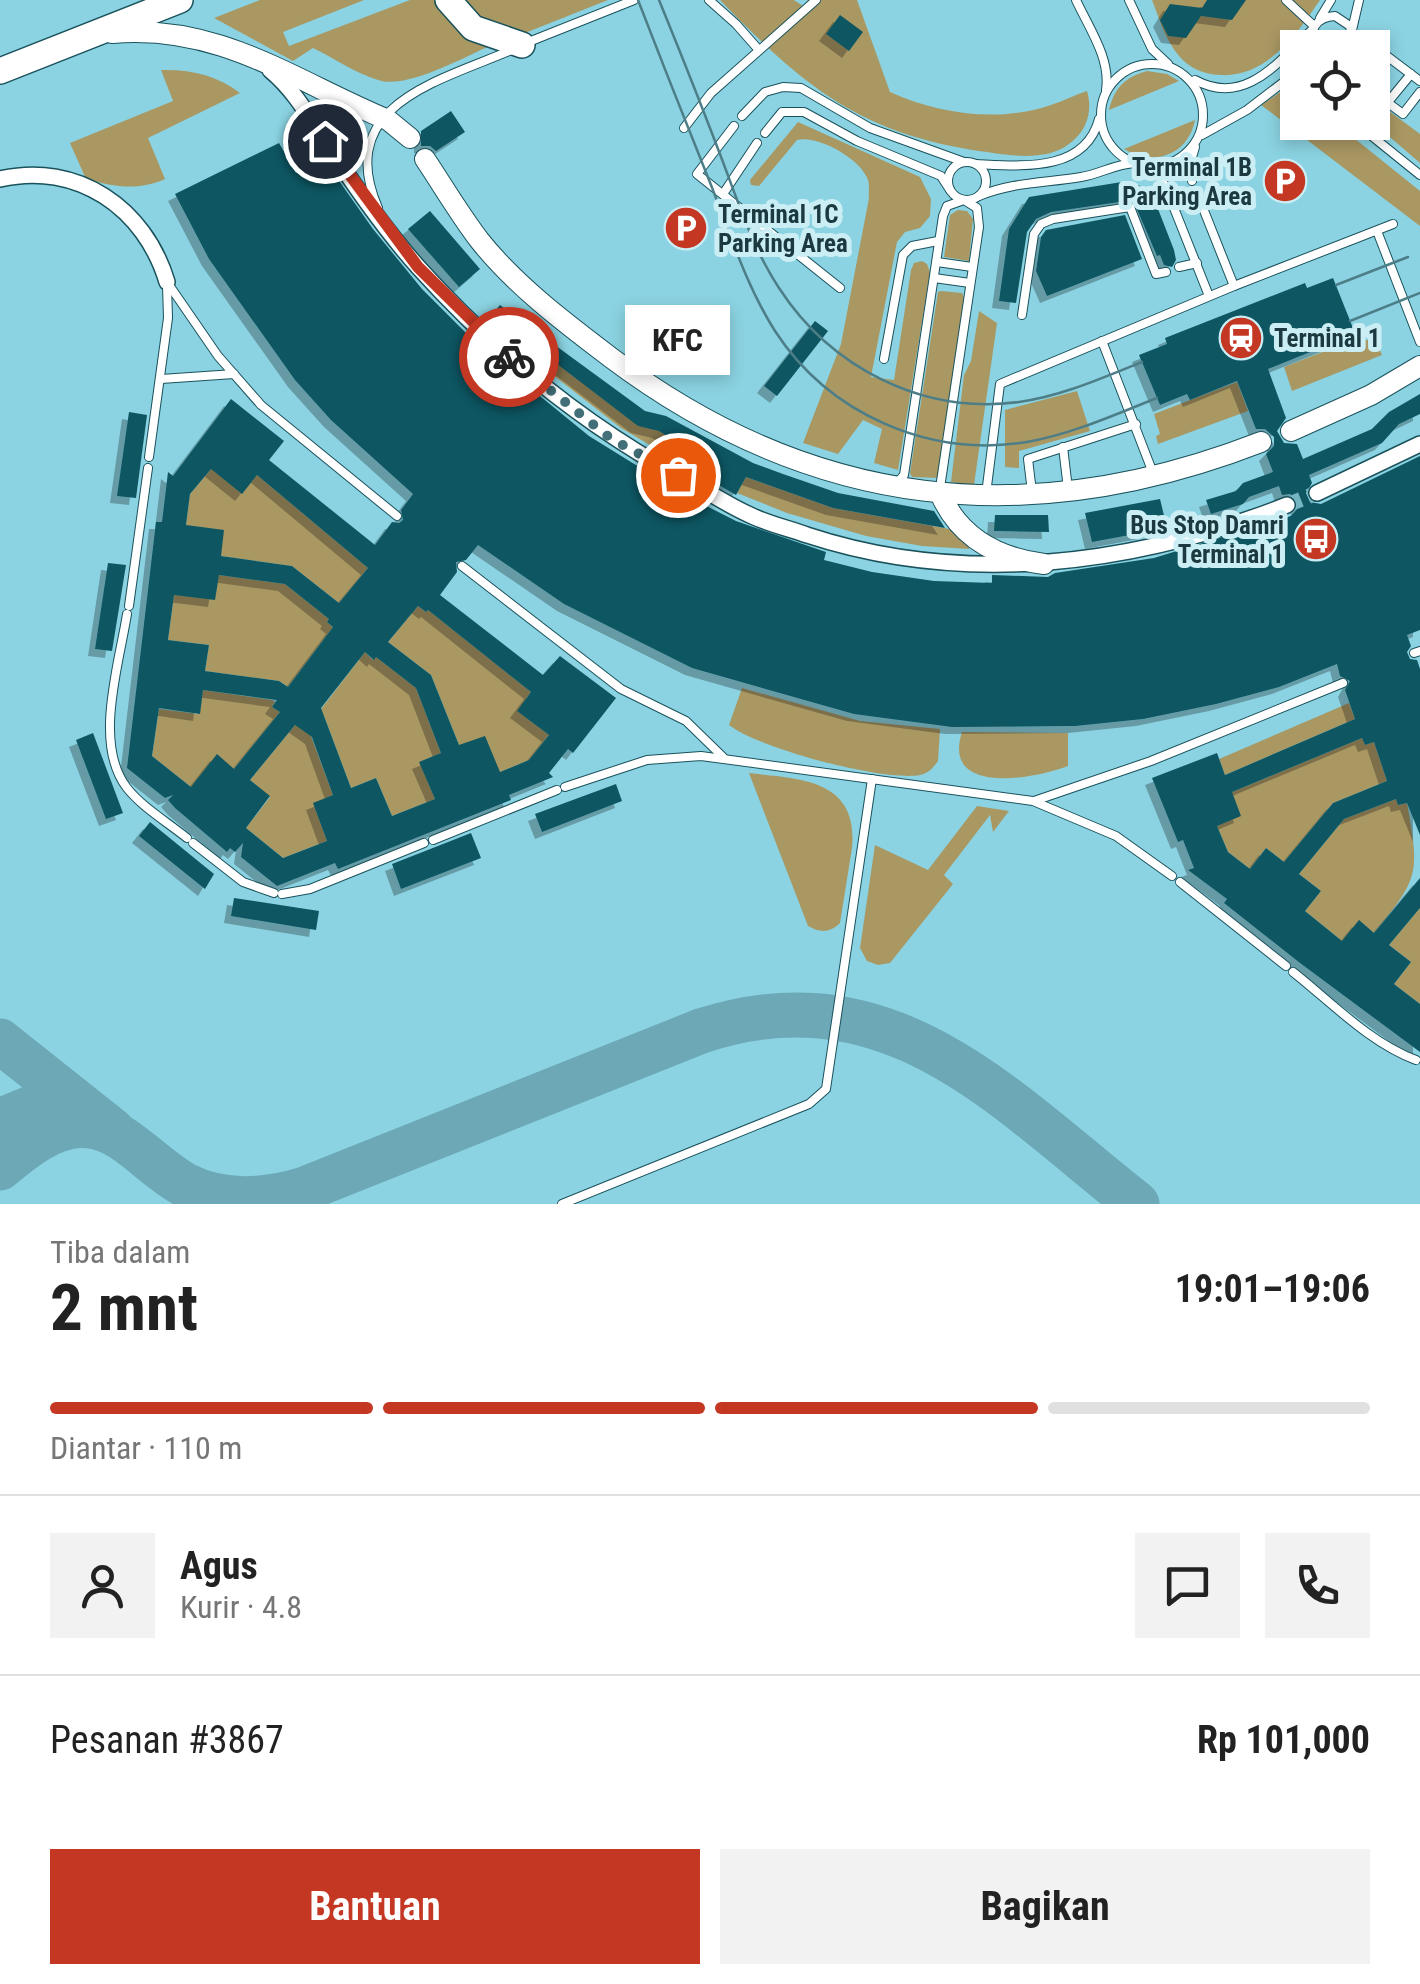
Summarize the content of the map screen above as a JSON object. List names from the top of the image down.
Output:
{
  "places": {
    "parking": ["Terminal 1B Parking Area", "Terminal 1C Parking Area"],
    "station": ["Terminal 1"],
    "other": ["KFC"],
    "bus stop": ["Bus Stop Damri Terminal 1"]
  },
  "page": {
    "bubble": "KFC",
    "heading": ["2 mnt", "Tiba dalam", "19:01–19:06"],
    "panel": [
      "Agus",
      "Kurir · 4.8",
      "Pesanan #3867",
      "Rp 101,000"
    ],
    "bar": "Diantar · 110 m",
    "buttons": ["Bantuan", "Bagikan"]
  }
}
